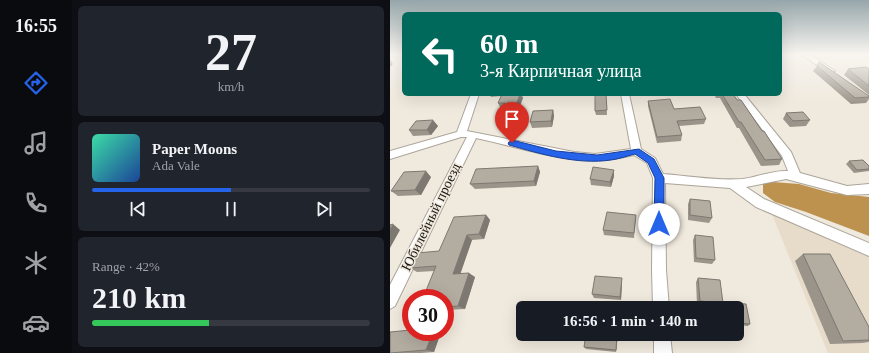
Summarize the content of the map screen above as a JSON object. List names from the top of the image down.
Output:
{
  "streets": {
    "street": ["Юбилейный проезд"]
  },
  "page": {
    "tabs": "16:55",
    "tile": [
      ["27", "km/h"],
      ["Range · 42%", "210 km"]
    ],
    "turn": ["60 m", "3-я Кирпичная улица"],
    "song": ["Paper Moons", "Ada Vale"],
    "limit": "30",
    "trip": "16:56 · 1 min · 140 m"
  }
}
